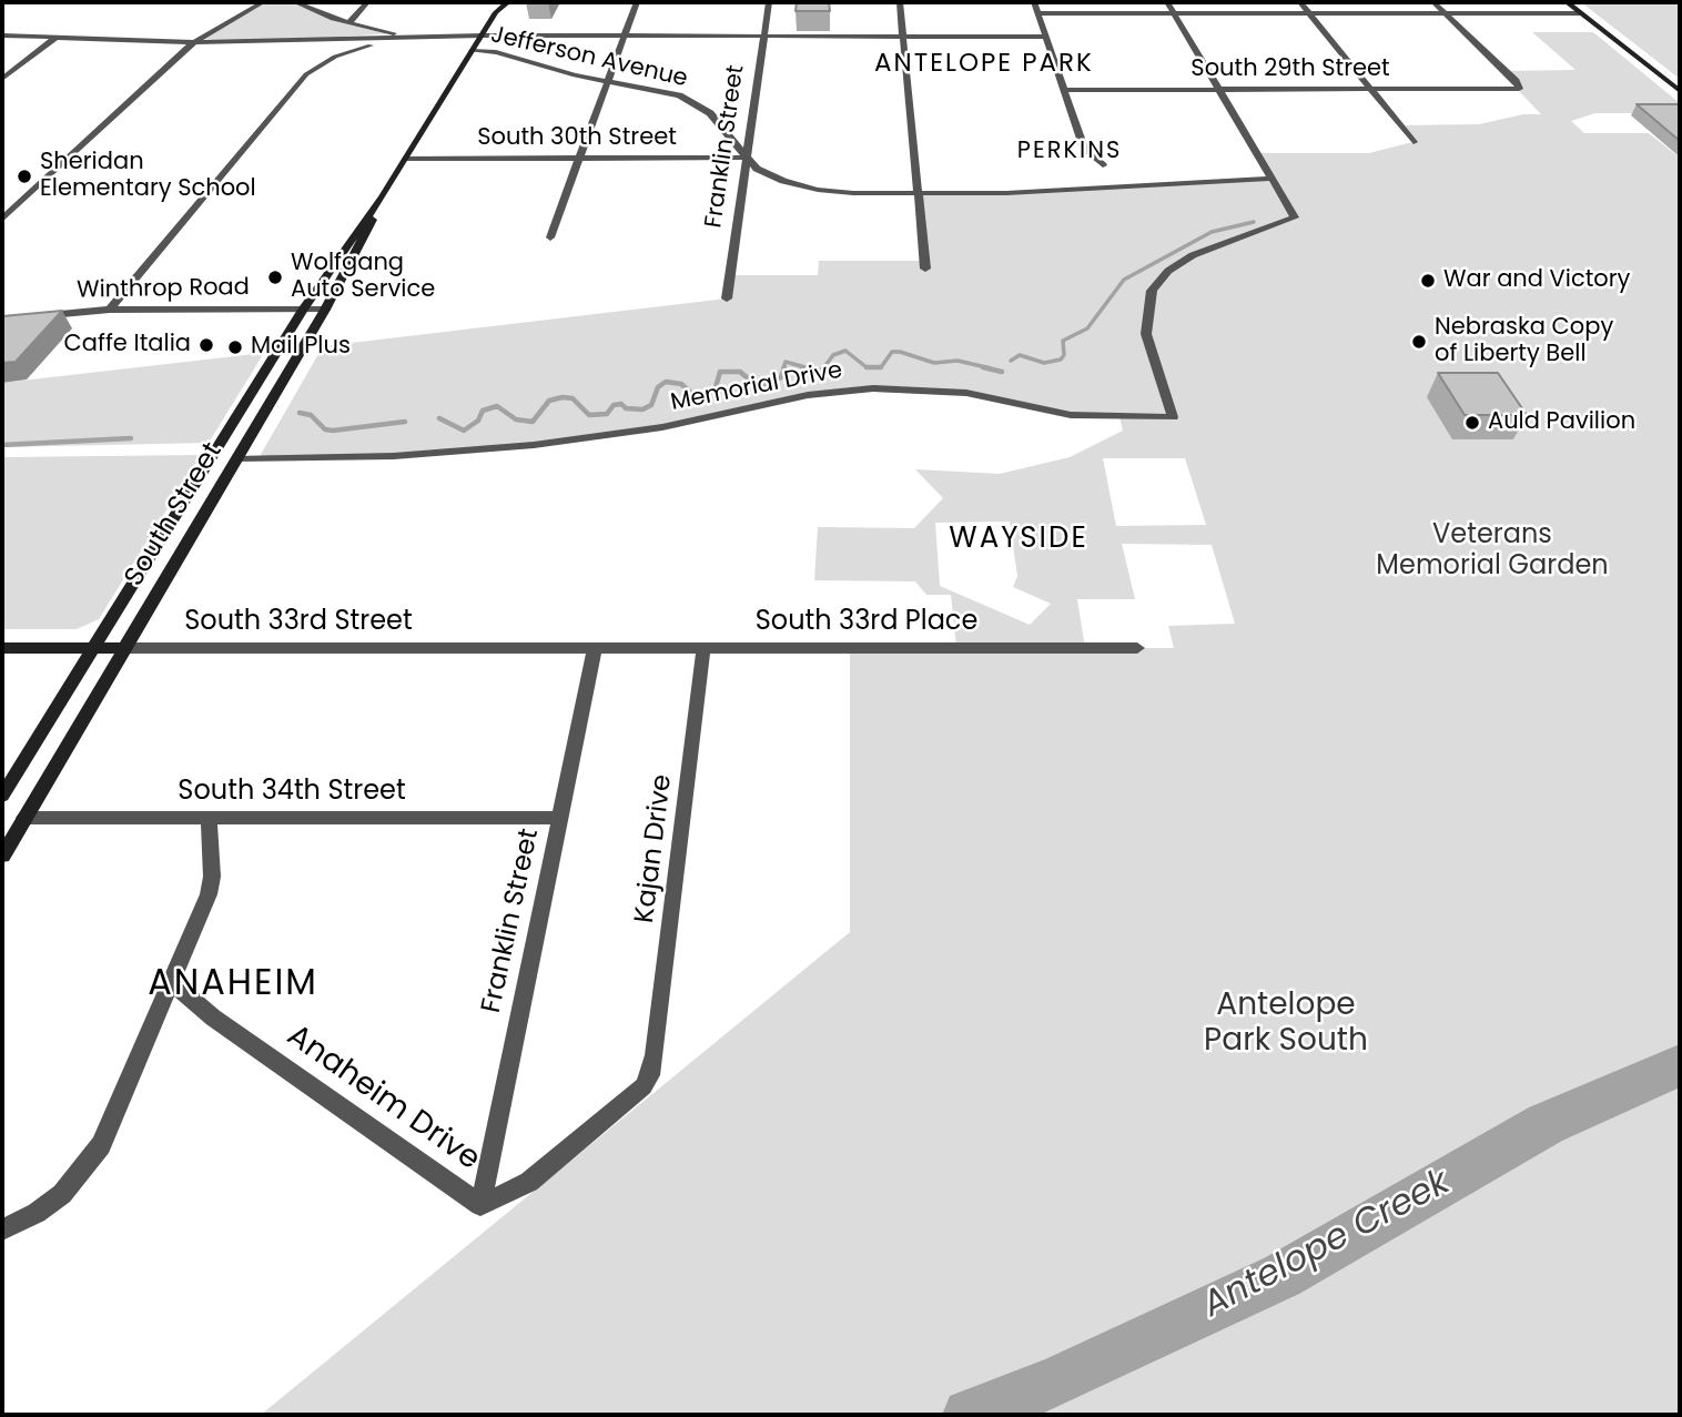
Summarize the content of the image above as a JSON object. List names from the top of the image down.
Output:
{
  "streets": {
    "main road": ["South Street", "South 33rd Street"],
    "street": [
      "Jefferson Avenue",
      "South 29th Street",
      "South 30th Street",
      "Franklin Street",
      "Winthrop Road",
      "Memorial Drive",
      "South 33rd Place",
      "South 34th Street",
      "Kajan Drive",
      "Anaheim Drive"
    ]
  },
  "crossings": [
    ["Jefferson Avenue", "South 30th Street"],
    ["Jefferson Avenue", "Franklin Street"],
    ["Jefferson Avenue", "Memorial Drive"],
    ["Jefferson Avenue", "South Street"],
    ["South 30th Street", "Franklin Street"],
    ["South 30th Street", "South Street"],
    ["Franklin Street", "South 33rd Street"],
    ["Franklin Street", "South 33rd Place"],
    ["Franklin Street", "South 34th Street"],
    ["Franklin Street", "Anaheim Drive"],
    ["Winthrop Road", "South Street"],
    ["Memorial Drive", "South Street"],
    ["South Street", "South 33rd Street"],
    ["South Street", "South 34th Street"],
    ["South 33rd Street", "South 33rd Place"],
    ["South 33rd Place", "Kajan Drive"],
    ["Kajan Drive", "Anaheim Drive"]
  ],
  "districts": [
    "ANTELOPE PARK",
    "PERKINS",
    "WAYSIDE",
    "ANAHEIM"
  ],
  "water": ["Antelope Creek"],
  "parks": ["Veterans Memorial Garden", "Antelope Park South"],
  "places": [
    "Sheridan Elementary School",
    "Wolfgang Auto Service",
    "War and Victory",
    "Nebraska Copy of Liberty Bell",
    "Caffe Italia",
    "Mail Plus",
    "Auld Pavilion"
  ]
}
